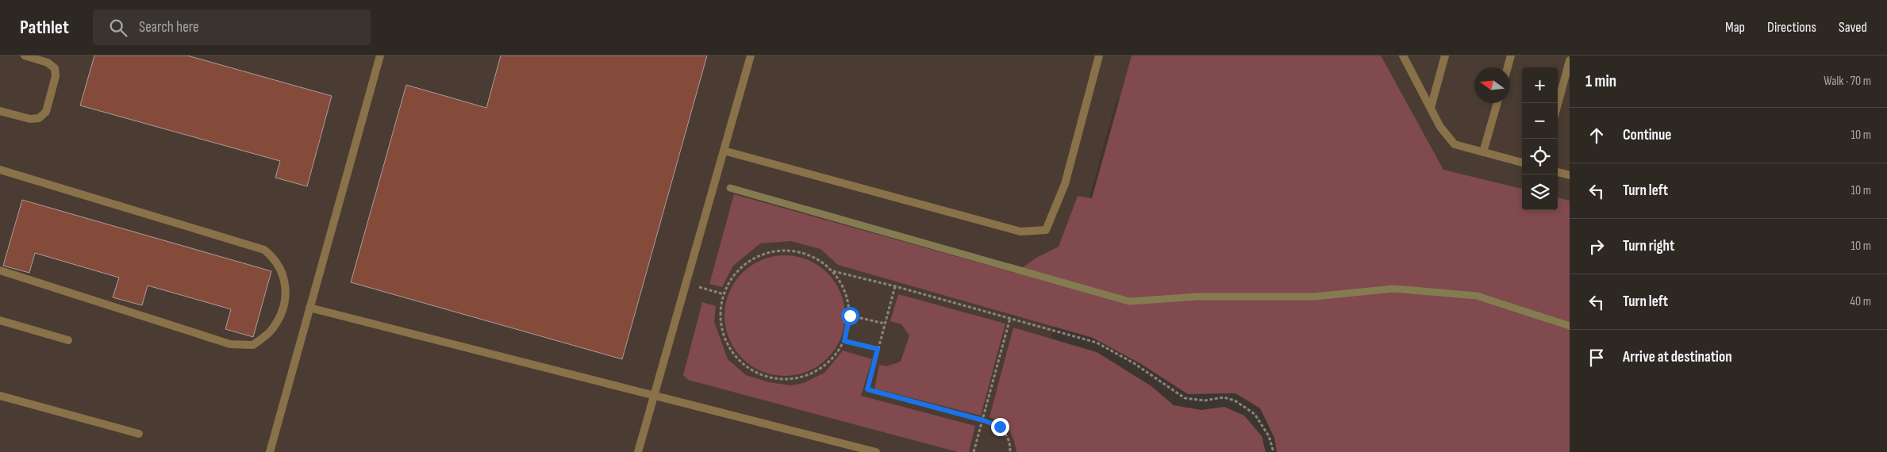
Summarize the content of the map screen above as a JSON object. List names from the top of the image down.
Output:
{
  "north": "left",
  "page": {
    "header": "Pathlet",
    "search": "Search here",
    "nav": ["Map", "Directions", "Saved"],
    "heading": ["1 min", "Walk · 70 m"],
    "map_buttons": ["+", "−"],
    "list": [
      ["Continue", "10 m"],
      ["Turn left", "10 m"],
      ["Turn right", "10 m"],
      ["Turn left", "40 m"],
      "Arrive at destination"
    ]
  }
}
